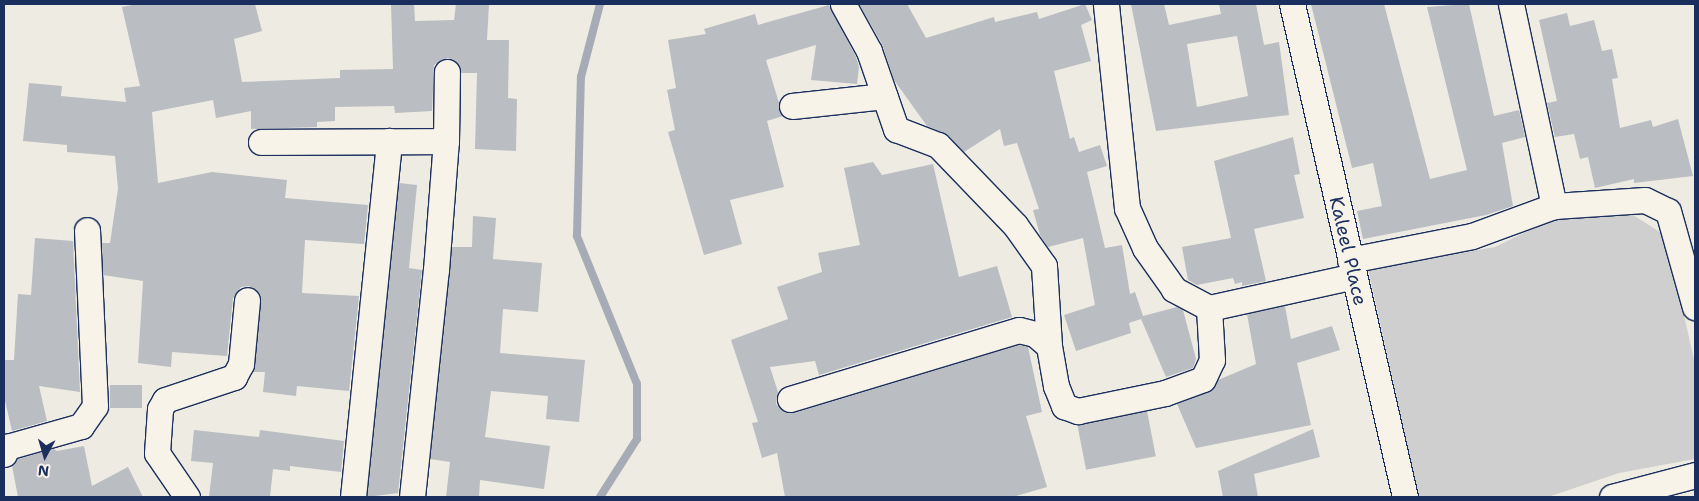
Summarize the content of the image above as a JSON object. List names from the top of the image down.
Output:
{
  "streets": {
    "street": ["Kaleel Place"]
  },
  "north": "bottom"
}
